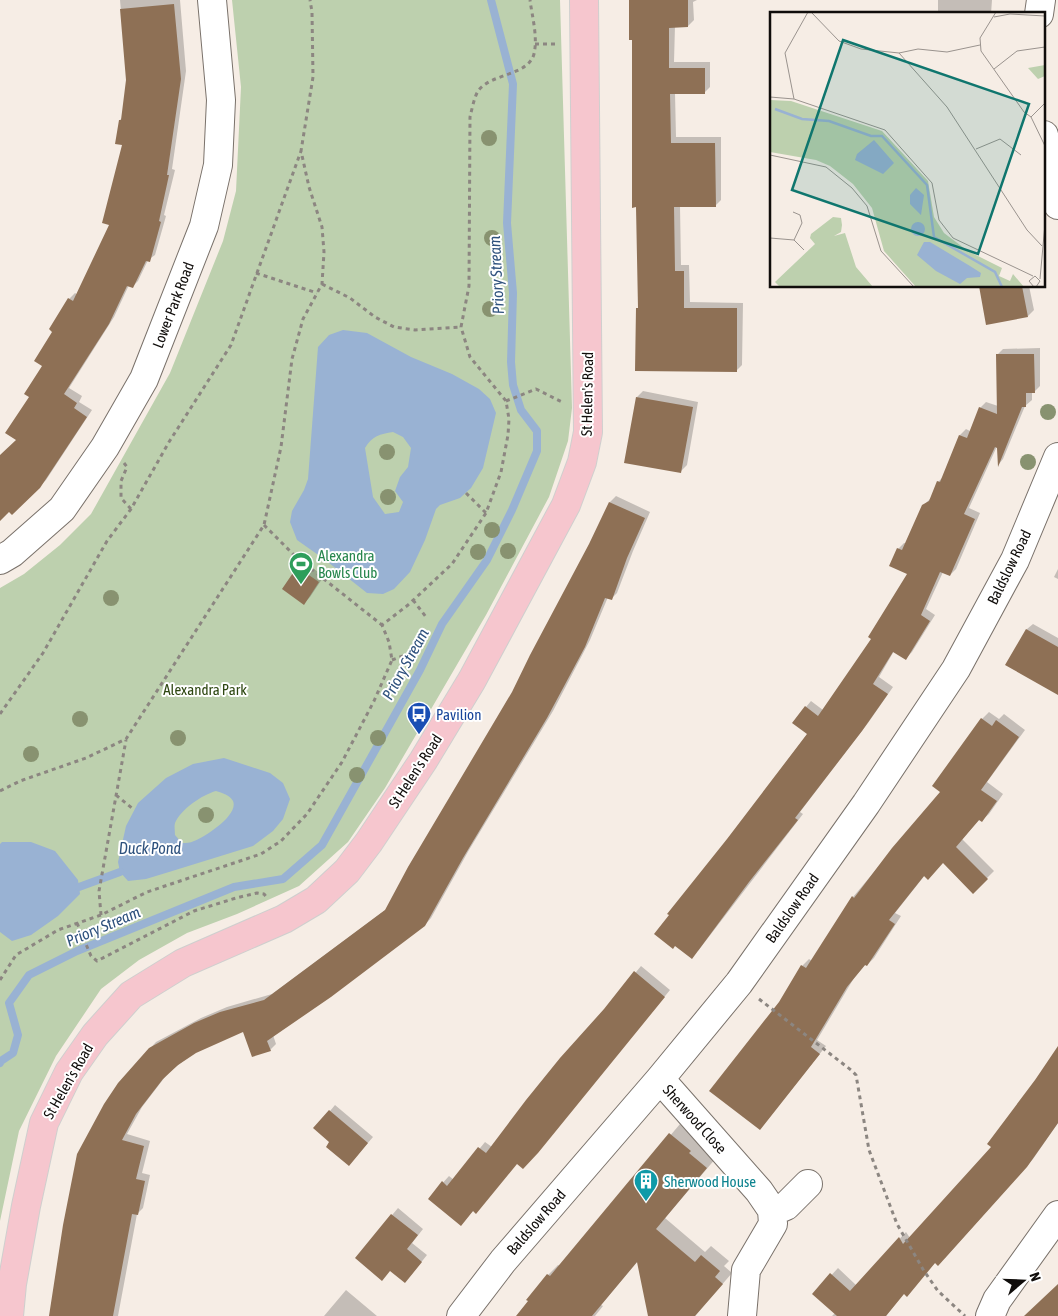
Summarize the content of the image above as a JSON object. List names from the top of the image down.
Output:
{
  "streets": {
    "main road": ["St Helen's Road"],
    "street": ["Lower Park Road", "Baldslow Road", "Sherwood Close"]
  },
  "crossings": [
    ["Baldslow Road", "Sherwood Close"]
  ],
  "water": ["Priory Stream", "Duck Pond"],
  "parks": ["Alexandra Park"],
  "places": {
    "sports": ["Alexandra Bowls Club"],
    "bus stop": ["Pavilion"],
    "building": ["Sherwood House"]
  },
  "north": "right"
}
